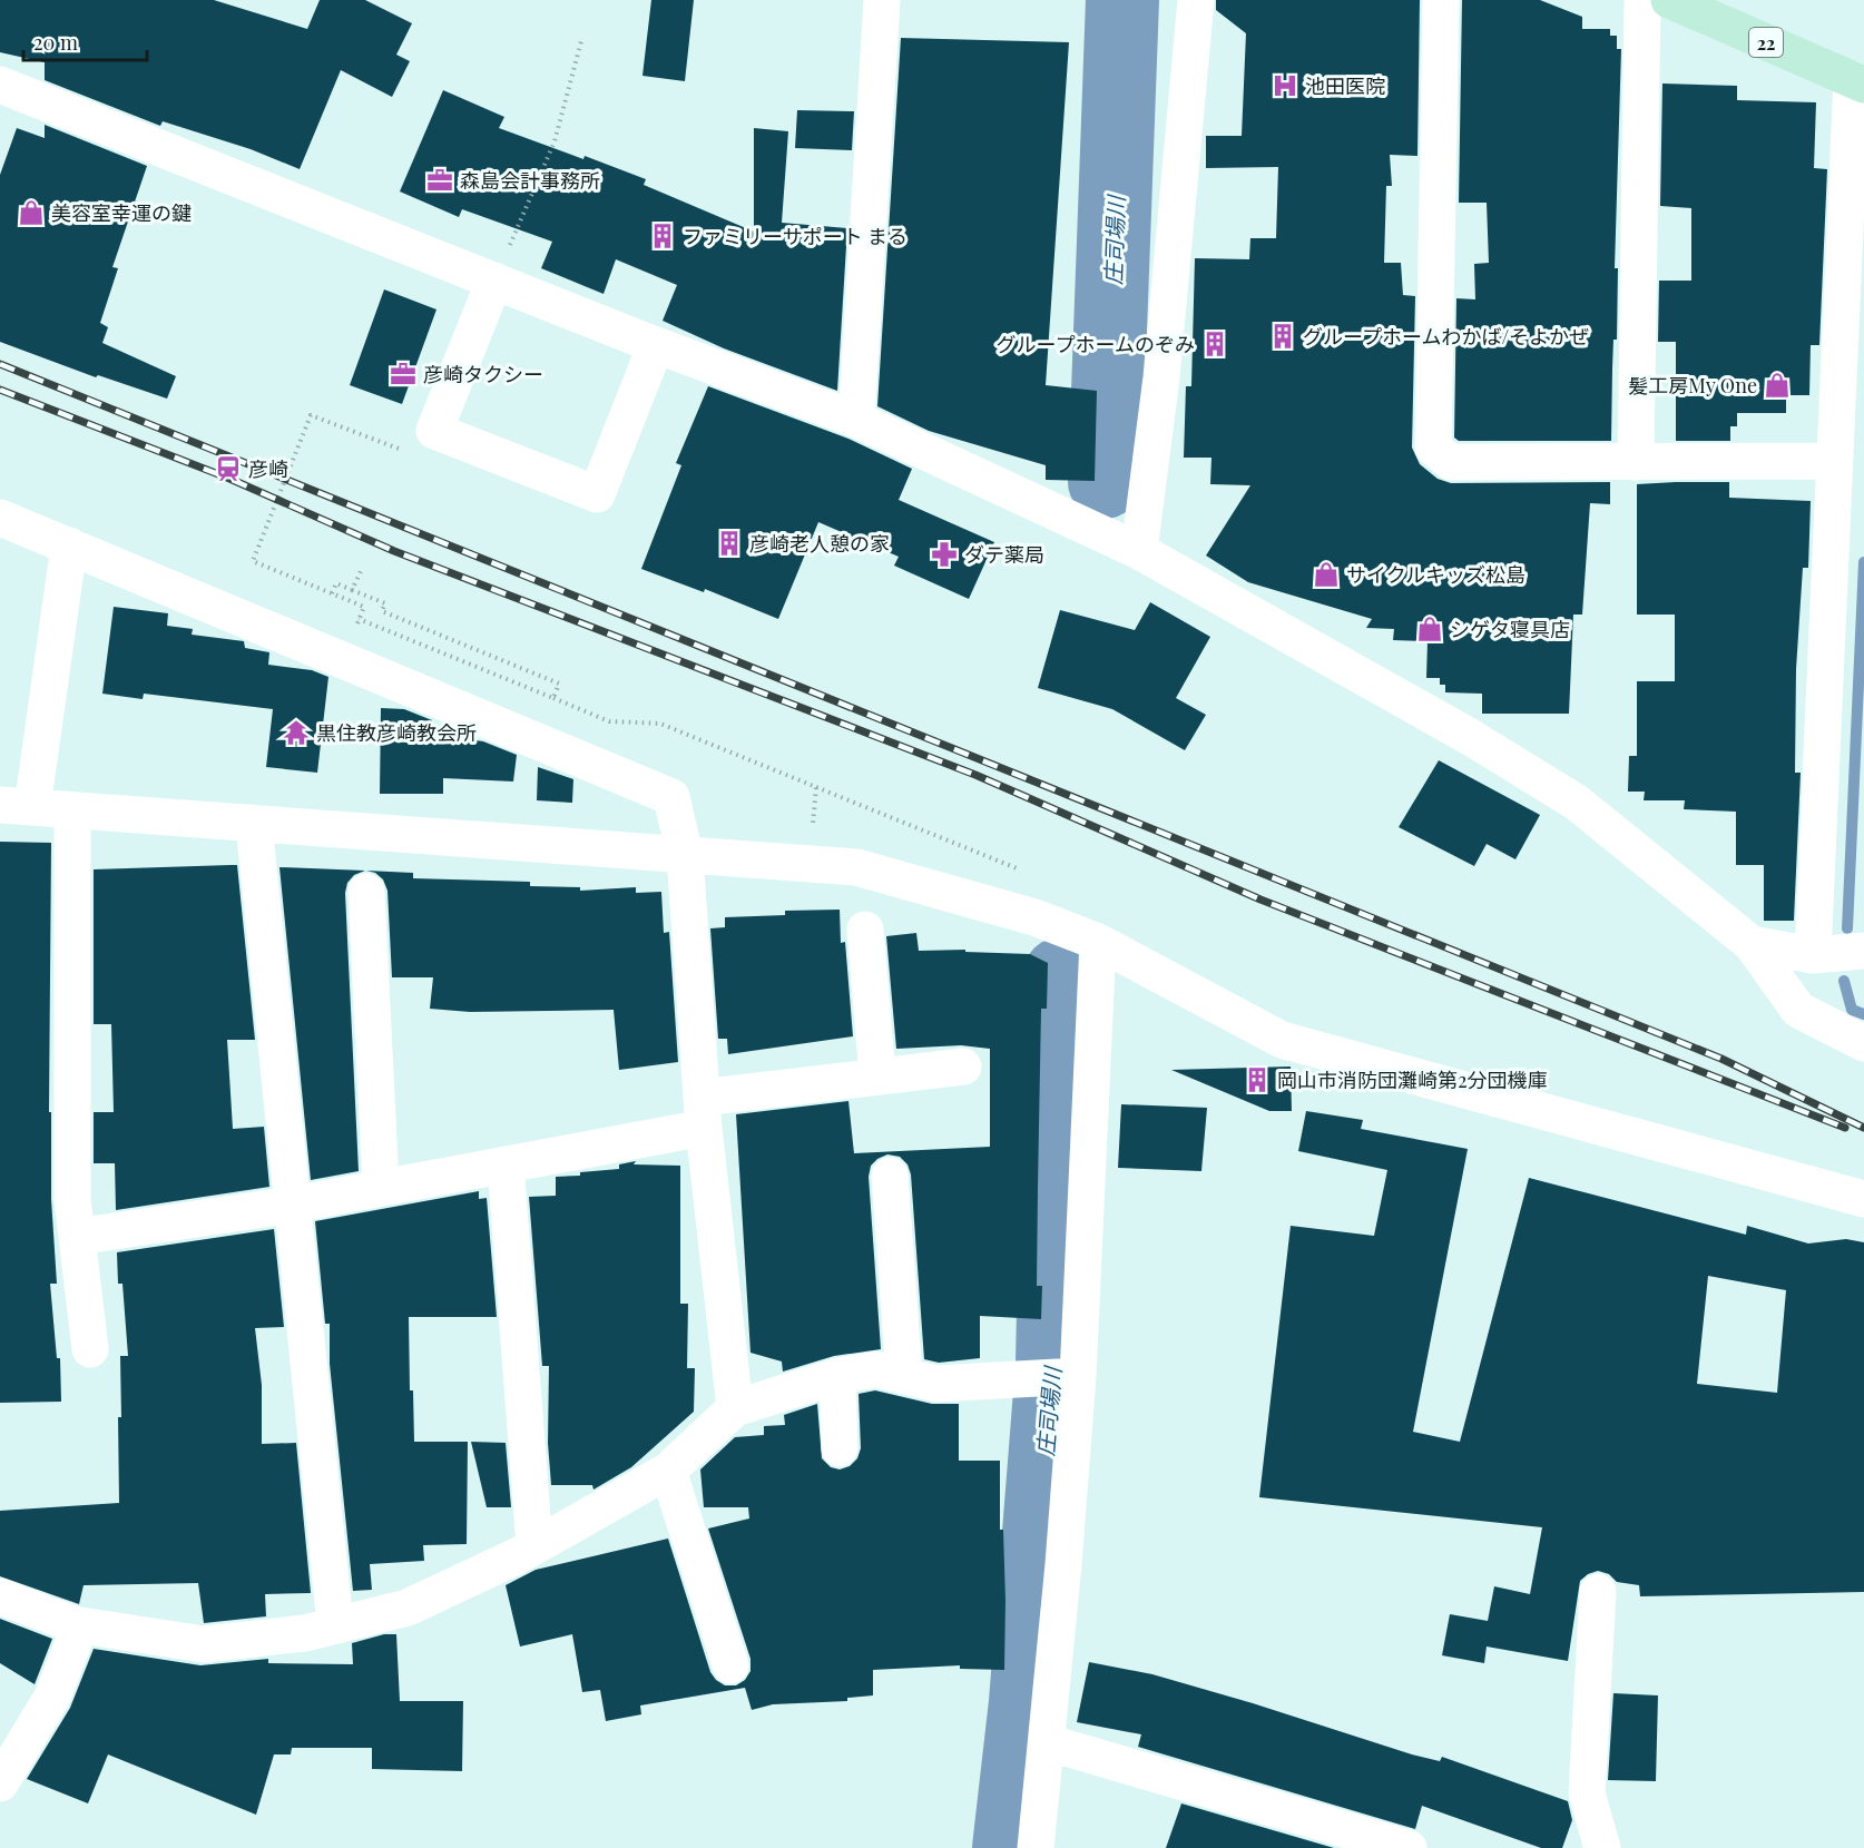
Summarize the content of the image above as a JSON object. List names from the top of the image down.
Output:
{
  "streets": {
    "main road": ["22"]
  },
  "water": ["庄司場川"],
  "places": {
    "hospital": ["池田医院"],
    "office": ["森島会計事務所", "彦崎タクシー"],
    "shop": [
      "美容室幸運の鍵",
      "髪工房My One",
      "サイクルキッズ松島",
      "シゲタ寝具店"
    ],
    "building": [
      "ファミリーサポート まる",
      "グループホームわかば/そよかぜ",
      "グループホームのぞみ",
      "彦崎老人憩の家",
      "岡山市消防団灘崎第2分団機庫"
    ],
    "station": ["彦崎"],
    "pharmacy": ["ダテ薬局"],
    "temple": ["黒住教彦崎教会所"]
  },
  "scale_bar": "20 m"
}
